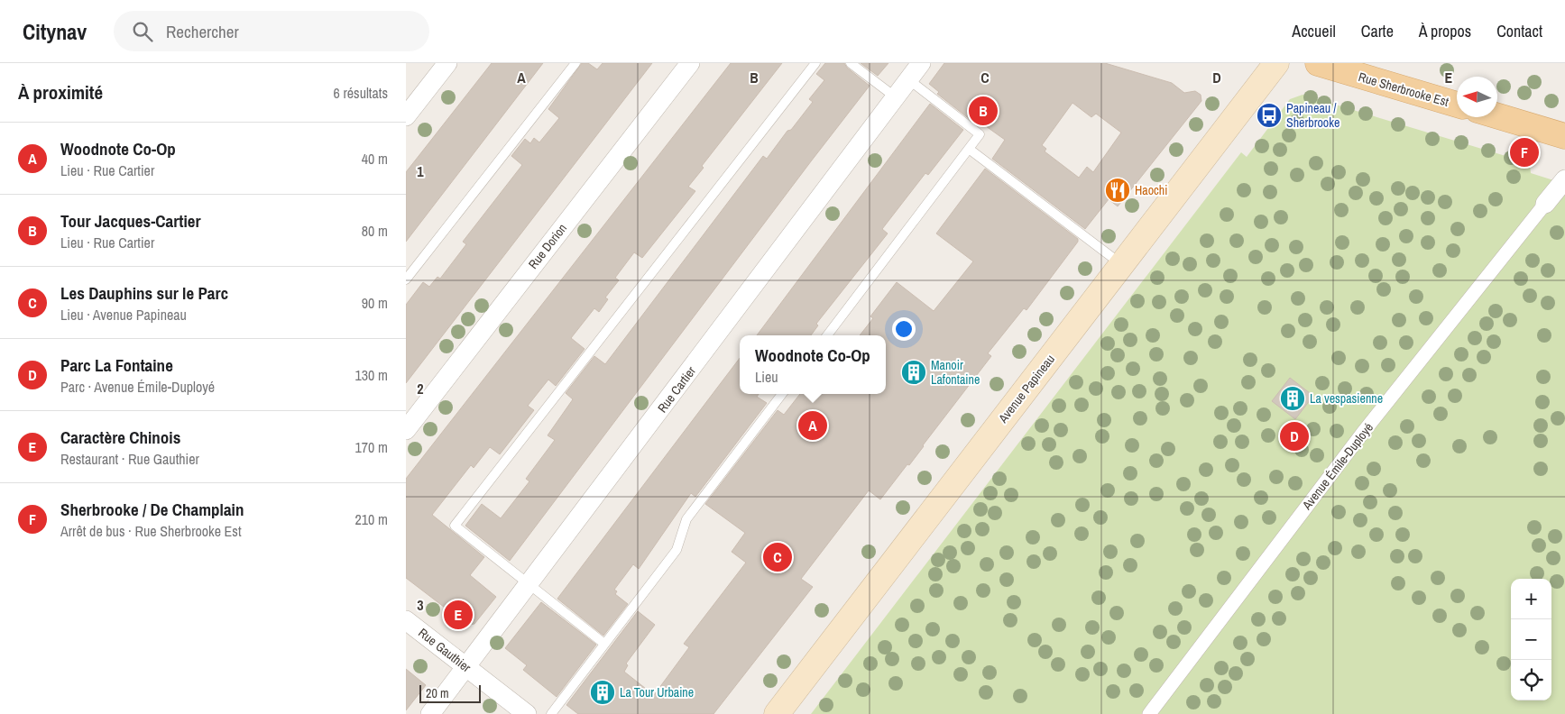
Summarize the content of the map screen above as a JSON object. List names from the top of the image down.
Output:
{
  "streets": {
    "main road": ["Rue Sherbrooke Est", "Avenue Papineau"],
    "street": [
      "Rue Dorion",
      "Rue Cartier",
      "Avenue Émile-Duployé",
      "Rue Gauthier"
    ]
  },
  "crossings": [
    ["Rue Cartier", "Rue Gauthier"]
  ],
  "places": {
    "bus stop": ["Papineau / Sherbrooke"],
    "restaurant": ["Haochi"],
    "building": ["Manoir Lafontaine", "La vespasienne", "La Tour Urbaine"]
  },
  "scale_bar": "20 m",
  "north": "left",
  "page": {
    "header": "Citynav",
    "search": "Rechercher",
    "nav": [
      "Accueil",
      "Carte",
      "À propos",
      "Contact"
    ],
    "heading": ["À proximité", "6 résultats"],
    "pins": [
      "B",
      "F",
      "A",
      "D",
      "C",
      "E"
    ],
    "list": [
      {
        "mark": "A",
        "name": "Woodnote Co-Op",
        "note": "Lieu · Rue Cartier",
        "value": "40 m"
      },
      {
        "mark": "B",
        "name": "Tour Jacques-Cartier",
        "note": "Lieu · Rue Cartier",
        "value": "80 m"
      },
      {
        "mark": "C",
        "name": "Les Dauphins sur le Parc",
        "note": "Lieu · Avenue Papineau",
        "value": "90 m"
      },
      {
        "mark": "D",
        "name": "Parc La Fontaine",
        "note": "Parc · Avenue Émile-Duployé",
        "value": "130 m"
      },
      {
        "mark": "E",
        "name": "Caractère Chinois",
        "note": "Restaurant · Rue Gauthier",
        "value": "170 m"
      },
      {
        "mark": "F",
        "name": "Sherbrooke / De Champlain",
        "note": "Arrêt de bus · Rue Sherbrooke Est",
        "value": "210 m"
      }
    ],
    "popup": ["Woodnote Co-Op", "Lieu"],
    "map_buttons": ["+", "−"],
    "scale": "20 m"
  },
  "grid": {
    "columns": [
      "A",
      "B",
      "C",
      "D",
      "E"
    ],
    "rows": ["1", "2", "3"]
  }
}
